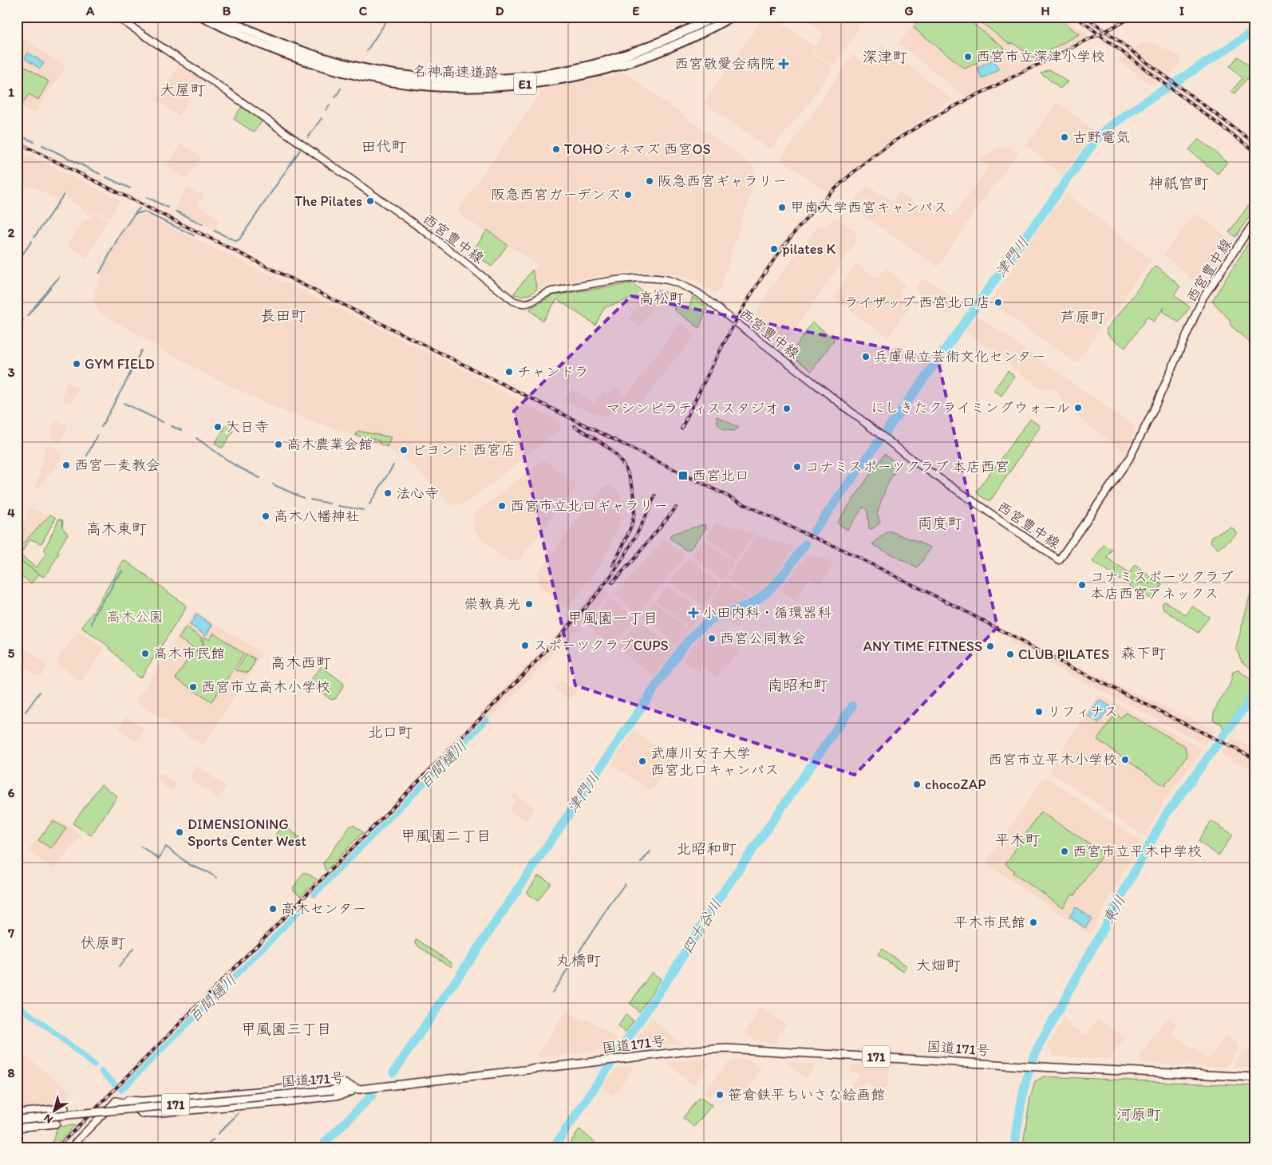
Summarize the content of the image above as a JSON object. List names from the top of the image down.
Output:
{
  "streets": {
    "highway": [
      "名神高速道路",
      "E1",
      "国道171号",
      "171"
    ],
    "main road": ["西宮豊中線"]
  },
  "crossings": [
    ["国道171号", "171"]
  ],
  "districts": [
    "深津町",
    "大屋町",
    "田代町",
    "神祇官町",
    "高松町",
    "長田町",
    "芦原町",
    "両度町",
    "高木東町",
    "甲風園一丁目",
    "森下町",
    "高木西町",
    "南昭和町",
    "北口町",
    "甲風園二丁目",
    "平木町",
    "北昭和町",
    "伏原町",
    "丸橋町",
    "大畑町",
    "甲風園三丁目",
    "河原町"
  ],
  "water": [
    "津門川",
    "百間樋川",
    "東川",
    "四十谷川"
  ],
  "parks": ["高木公園"],
  "places": {
    "other": [
      "西宮市立深津小学校",
      "古野電気",
      "TOHOシネマズ 西宮OS",
      "阪急西宮ギャラリー",
      "阪急西宮ガーデンズ",
      "The Pilates",
      "甲南大学西宮キャンパス",
      "pilates K",
      "ライザップ 西宮北口店",
      "兵庫県立芸術文化センター",
      "GYM FIELD",
      "チャンドラ",
      "にしきたクライミングウォール",
      "マシンピラティススタジオ",
      "大日寺",
      "高木農業会館",
      "ビヨンド 西宮店",
      "西宮一麦教会",
      "コナミスポーツクラブ 本店西宮",
      "法心寺",
      "西宮市立北口ギャラリー",
      "高木八幡神社",
      "コナミスポーツクラブ 本店西宮アネックス",
      "崇教真光",
      "西宮公同教会",
      "スポーツクラブCUPS",
      "ANY TIME FITNESS",
      "高木市民館",
      "CLUB PILATES",
      "西宮市立高木小学校",
      "リフィナス",
      "西宮市立平木小学校",
      "武庫川女子大学 西宮北口キャンパス",
      "chocoZAP",
      "DIMENSIONING Sports Center West",
      "西宮市立平木中学校",
      "高木センター",
      "平木市民館",
      "笹倉鉄平ちいさな絵画館"
    ],
    "health": ["西宮敬愛会病院", "小田内科・循環器科"],
    "transit": ["西宮北口"]
  },
  "north": "bottom left",
  "grid": {
    "columns": [
      "A",
      "B",
      "C",
      "D",
      "E",
      "F",
      "G",
      "H",
      "I"
    ],
    "rows": [
      "1",
      "2",
      "3",
      "4",
      "5",
      "6",
      "7",
      "8"
    ]
  }
}
